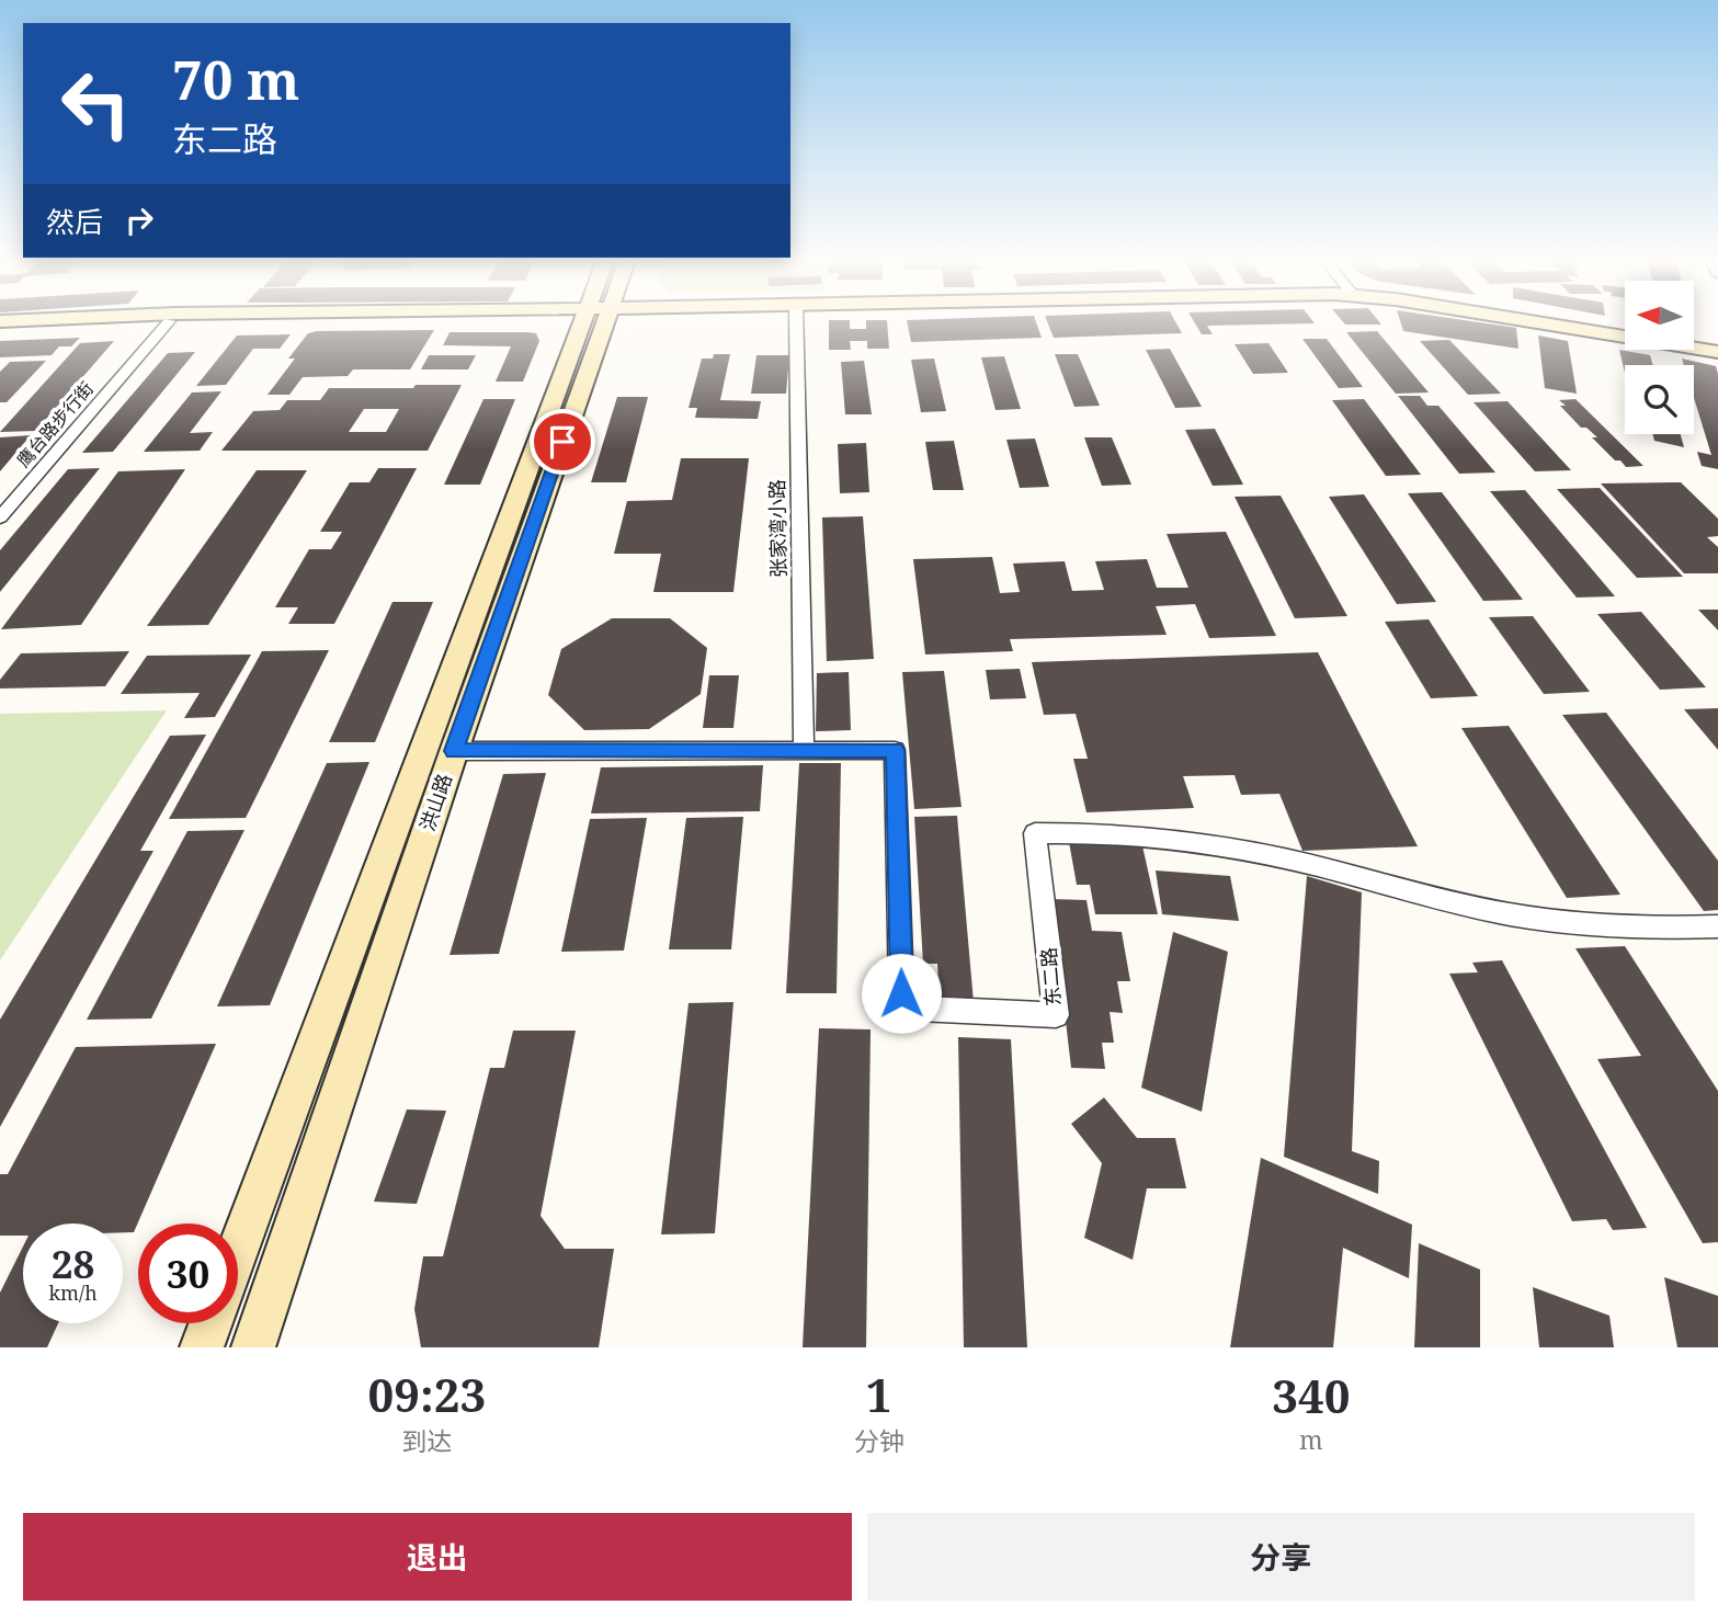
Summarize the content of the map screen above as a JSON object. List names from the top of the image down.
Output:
{
  "streets": {
    "main road": ["洪山路"],
    "street": ["鹰台路步行街", "张家湾小路", "东二路"]
  },
  "crossings": [
    ["张家湾小路", "东二路"],
    ["洪山路", "东二路"]
  ],
  "north": "left",
  "page": {
    "turn": ["70 m", "东二路"],
    "then": "然后",
    "speed": "28 km/h",
    "limit": "30",
    "eta": [
      "09:23",
      "到达",
      "1",
      "分钟",
      "340",
      "m"
    ],
    "buttons": ["退出", "分享"]
  }
}
